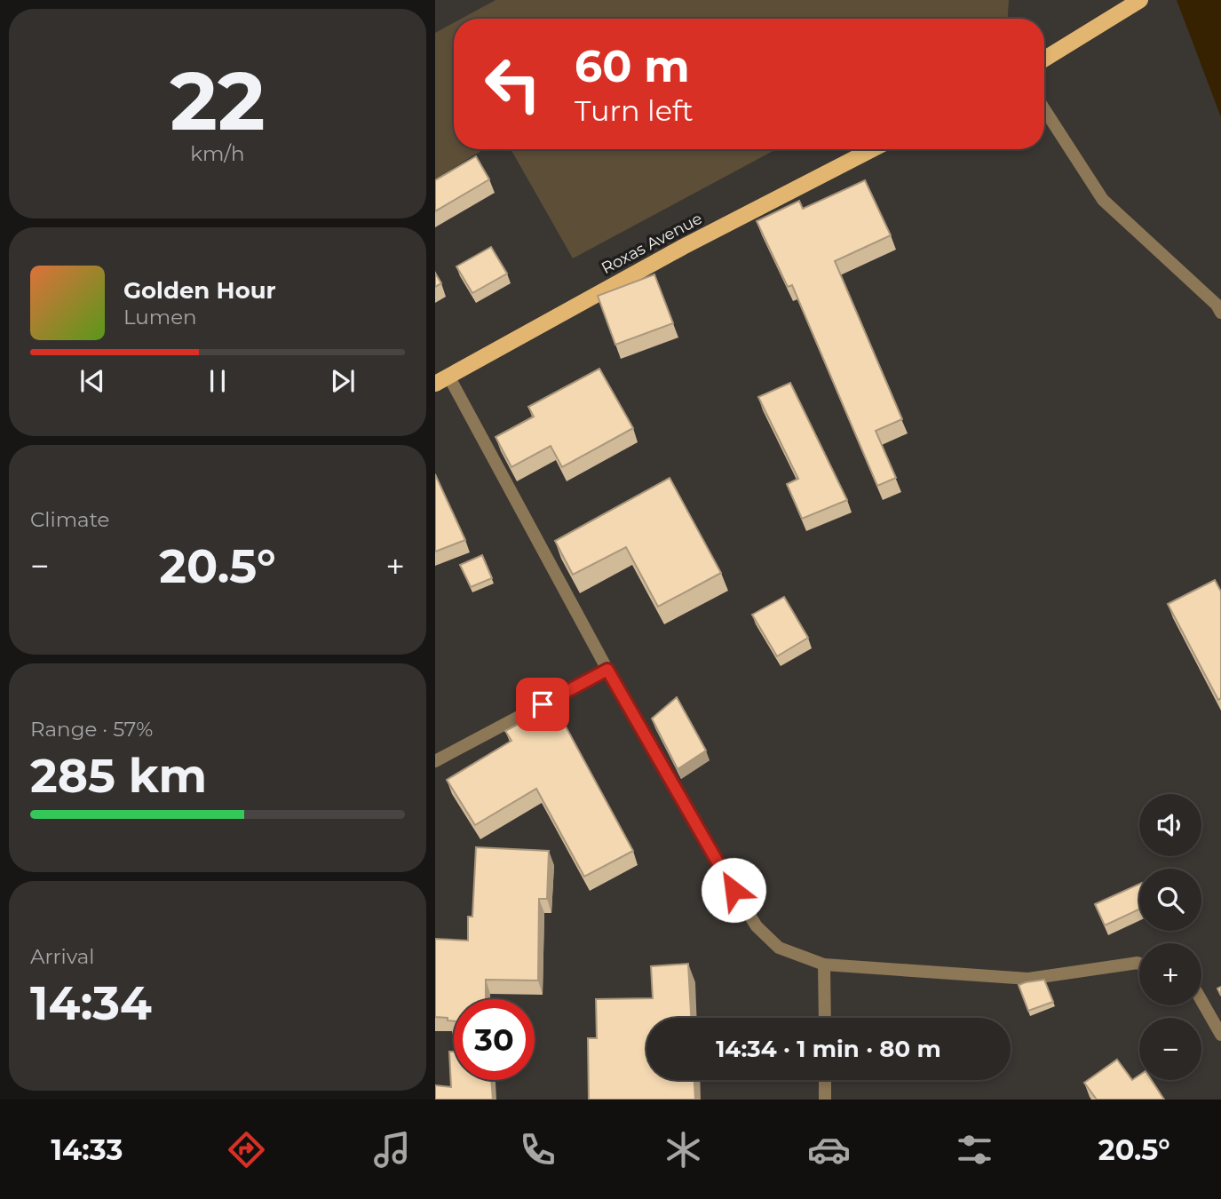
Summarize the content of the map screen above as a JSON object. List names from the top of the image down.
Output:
{
  "streets": {
    "main road": ["Roxas Avenue"]
  },
  "page": {
    "tile": [
      ["22", "km/h"],
      "Climate",
      ["Range · 57%", "285 km"],
      ["Arrival", "14:34"]
    ],
    "turn": ["60 m", "Turn left"],
    "song": ["Golden Hour", "Lumen"],
    "heat": ["−", "20.5°", "+"],
    "map_buttons": ["+", "−"],
    "limit": "30",
    "trip": "14:34 · 1 min · 80 m",
    "tabs": ["14:33", "20.5°"]
  }
}
